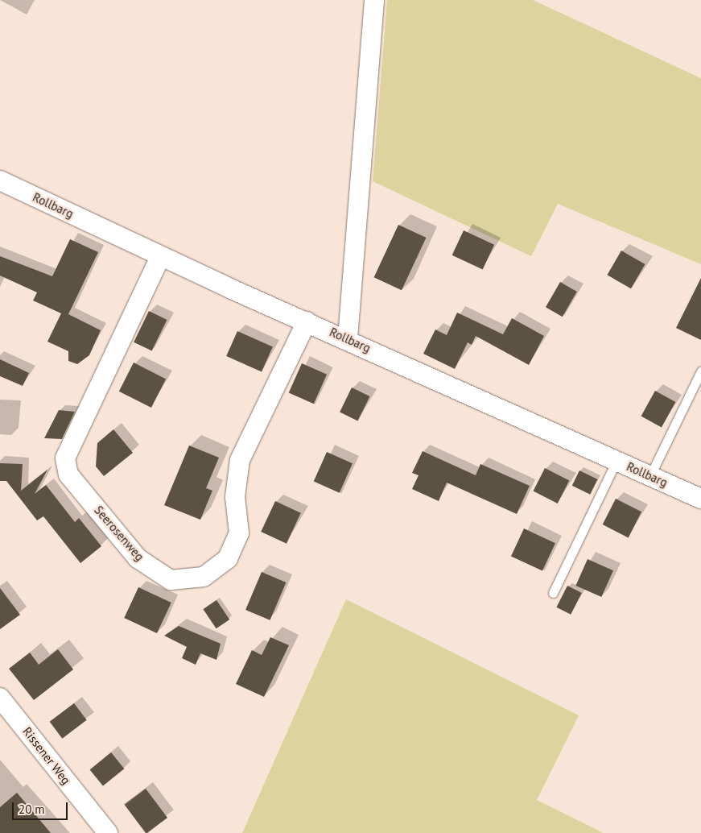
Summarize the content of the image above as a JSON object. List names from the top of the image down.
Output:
{
  "streets": {
    "street": ["Rollbarg", "Seerosenweg", "Rissener Weg"]
  },
  "crossings": [
    ["Rollbarg", "Seerosenweg"]
  ],
  "scale_bar": "20 m"
}
